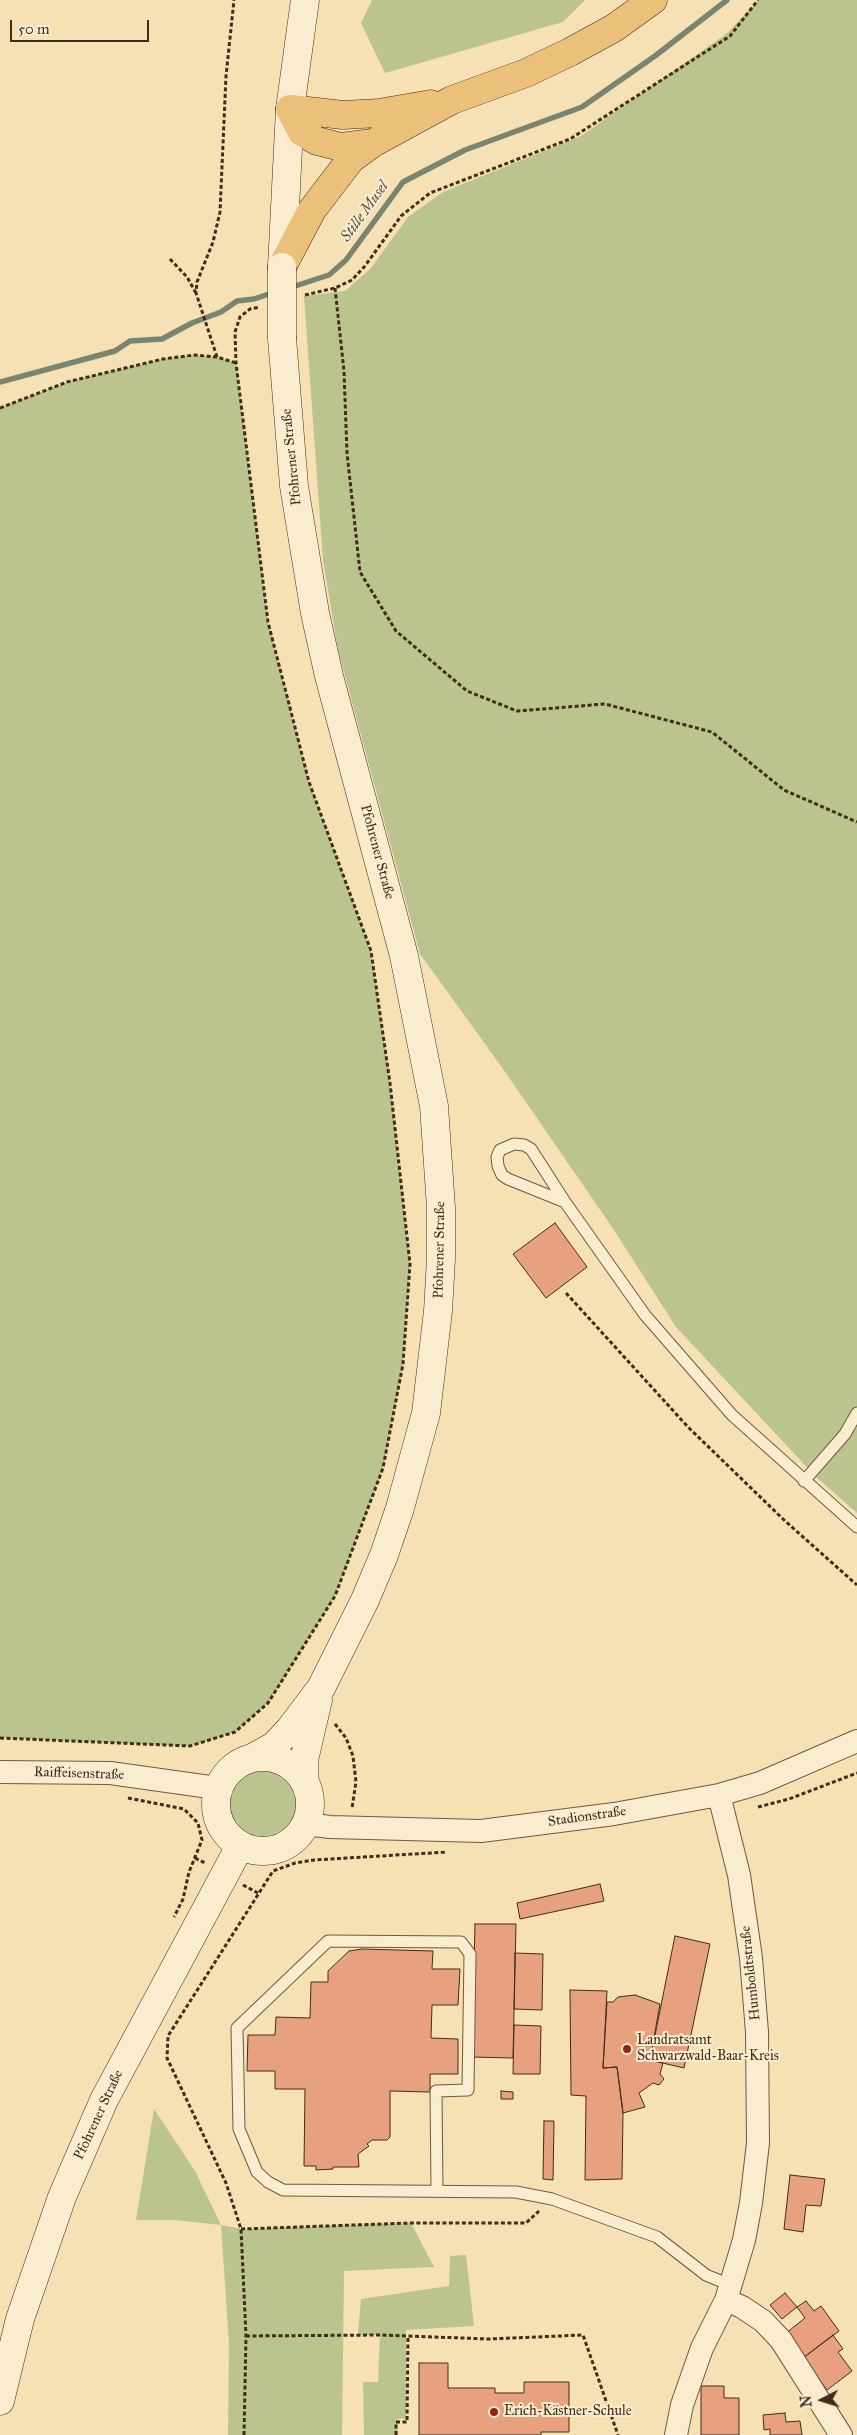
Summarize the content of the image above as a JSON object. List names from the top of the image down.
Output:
{
  "streets": {
    "main road": ["Pfohrener Straße"],
    "street": ["Raiffeisenstraße", "Stadionstraße", "Humboldtstraße"]
  },
  "crossings": [
    ["Pfohrener Straße", "Raiffeisenstraße"],
    ["Pfohrener Straße", "Stadionstraße"],
    ["Raiffeisenstraße", "Stadionstraße"],
    ["Stadionstraße", "Humboldtstraße"]
  ],
  "water": ["Stille Musel"],
  "places": ["Landratsamt Schwarzwald-Baar-Kreis", "Erich-Kästner-Schule"],
  "scale_bar": "50 m",
  "north": "left"
}
